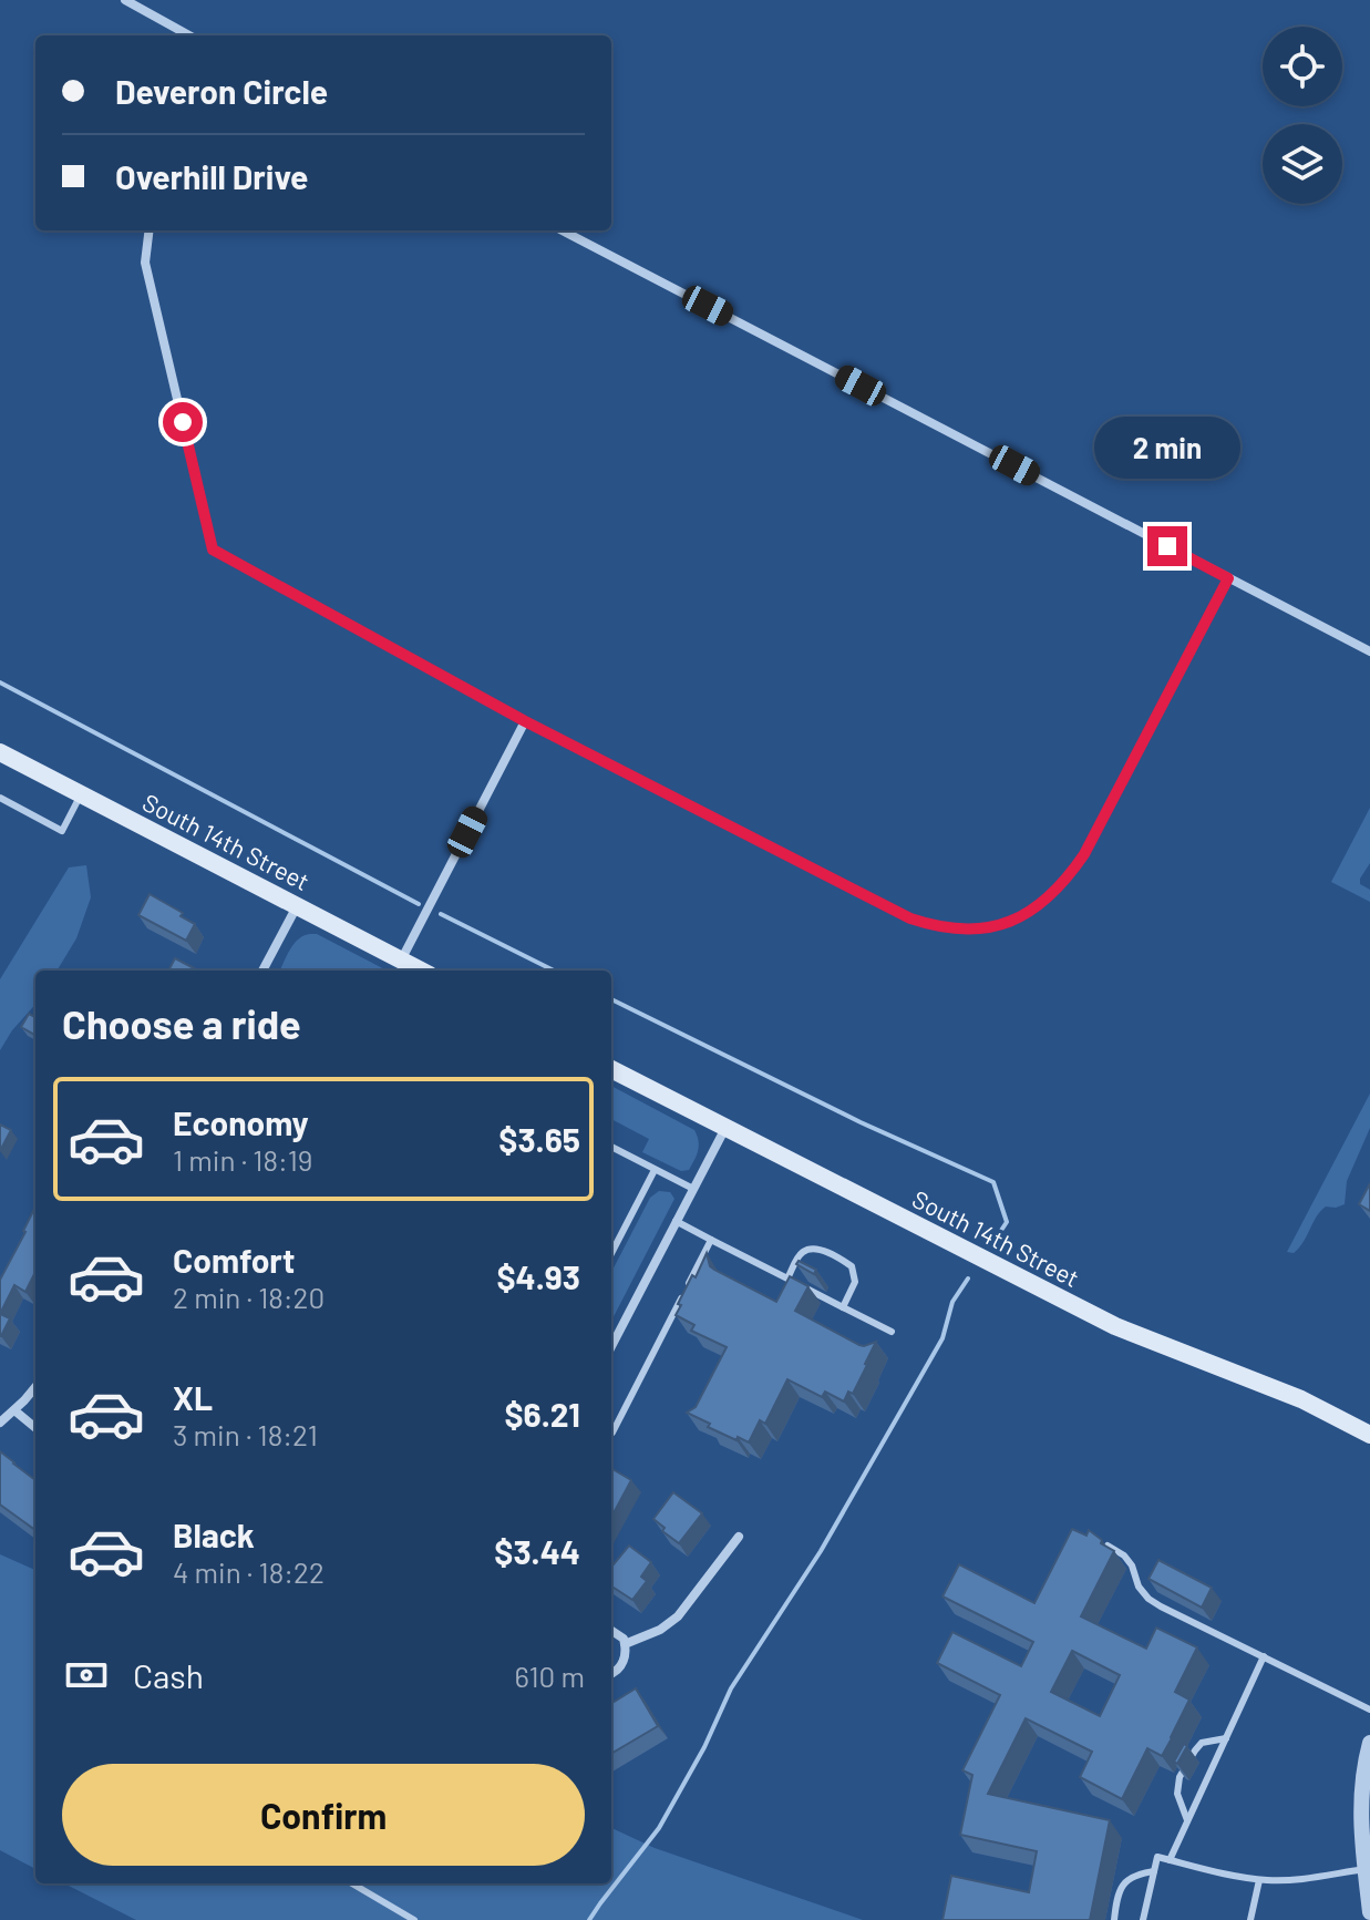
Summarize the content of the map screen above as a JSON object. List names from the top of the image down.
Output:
{
  "streets": {
    "main road": ["South 14th Street"]
  },
  "page": {
    "banner": ["Deveron Circle", "Overhill Drive"],
    "bubble": "2 min",
    "heading": "Choose a ride",
    "list": [
      {
        "name": "Economy",
        "note": "1 min · 18:19",
        "value": "$3.65"
      },
      {
        "name": "Comfort",
        "note": "2 min · 18:20",
        "value": "$4.93"
      },
      {
        "name": "XL",
        "note": "3 min · 18:21",
        "value": "$6.21"
      },
      {
        "name": "Black",
        "note": "4 min · 18:22",
        "value": "$3.44"
      }
    ],
    "pay": ["Cash", "610 m"],
    "buttons": "Confirm"
  }
}
